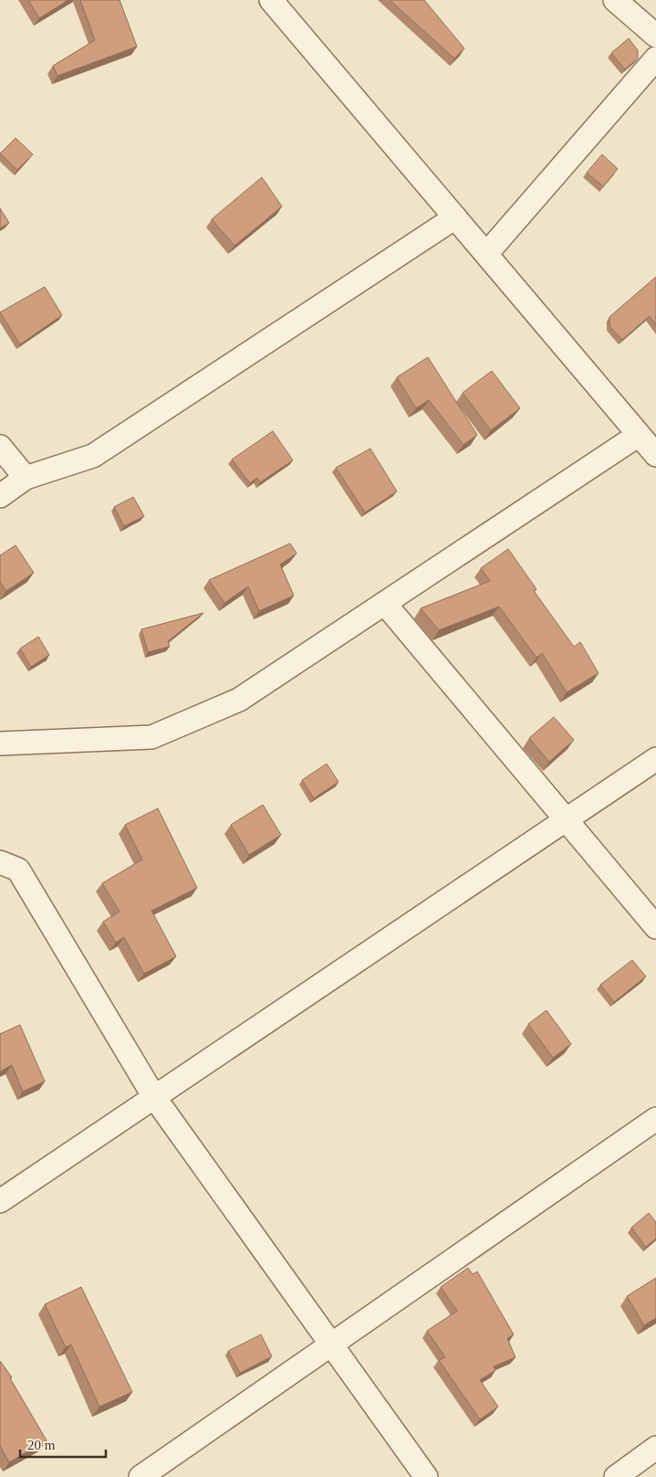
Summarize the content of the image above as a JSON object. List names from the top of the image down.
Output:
{
  "scale_bar": "20 m"
}
